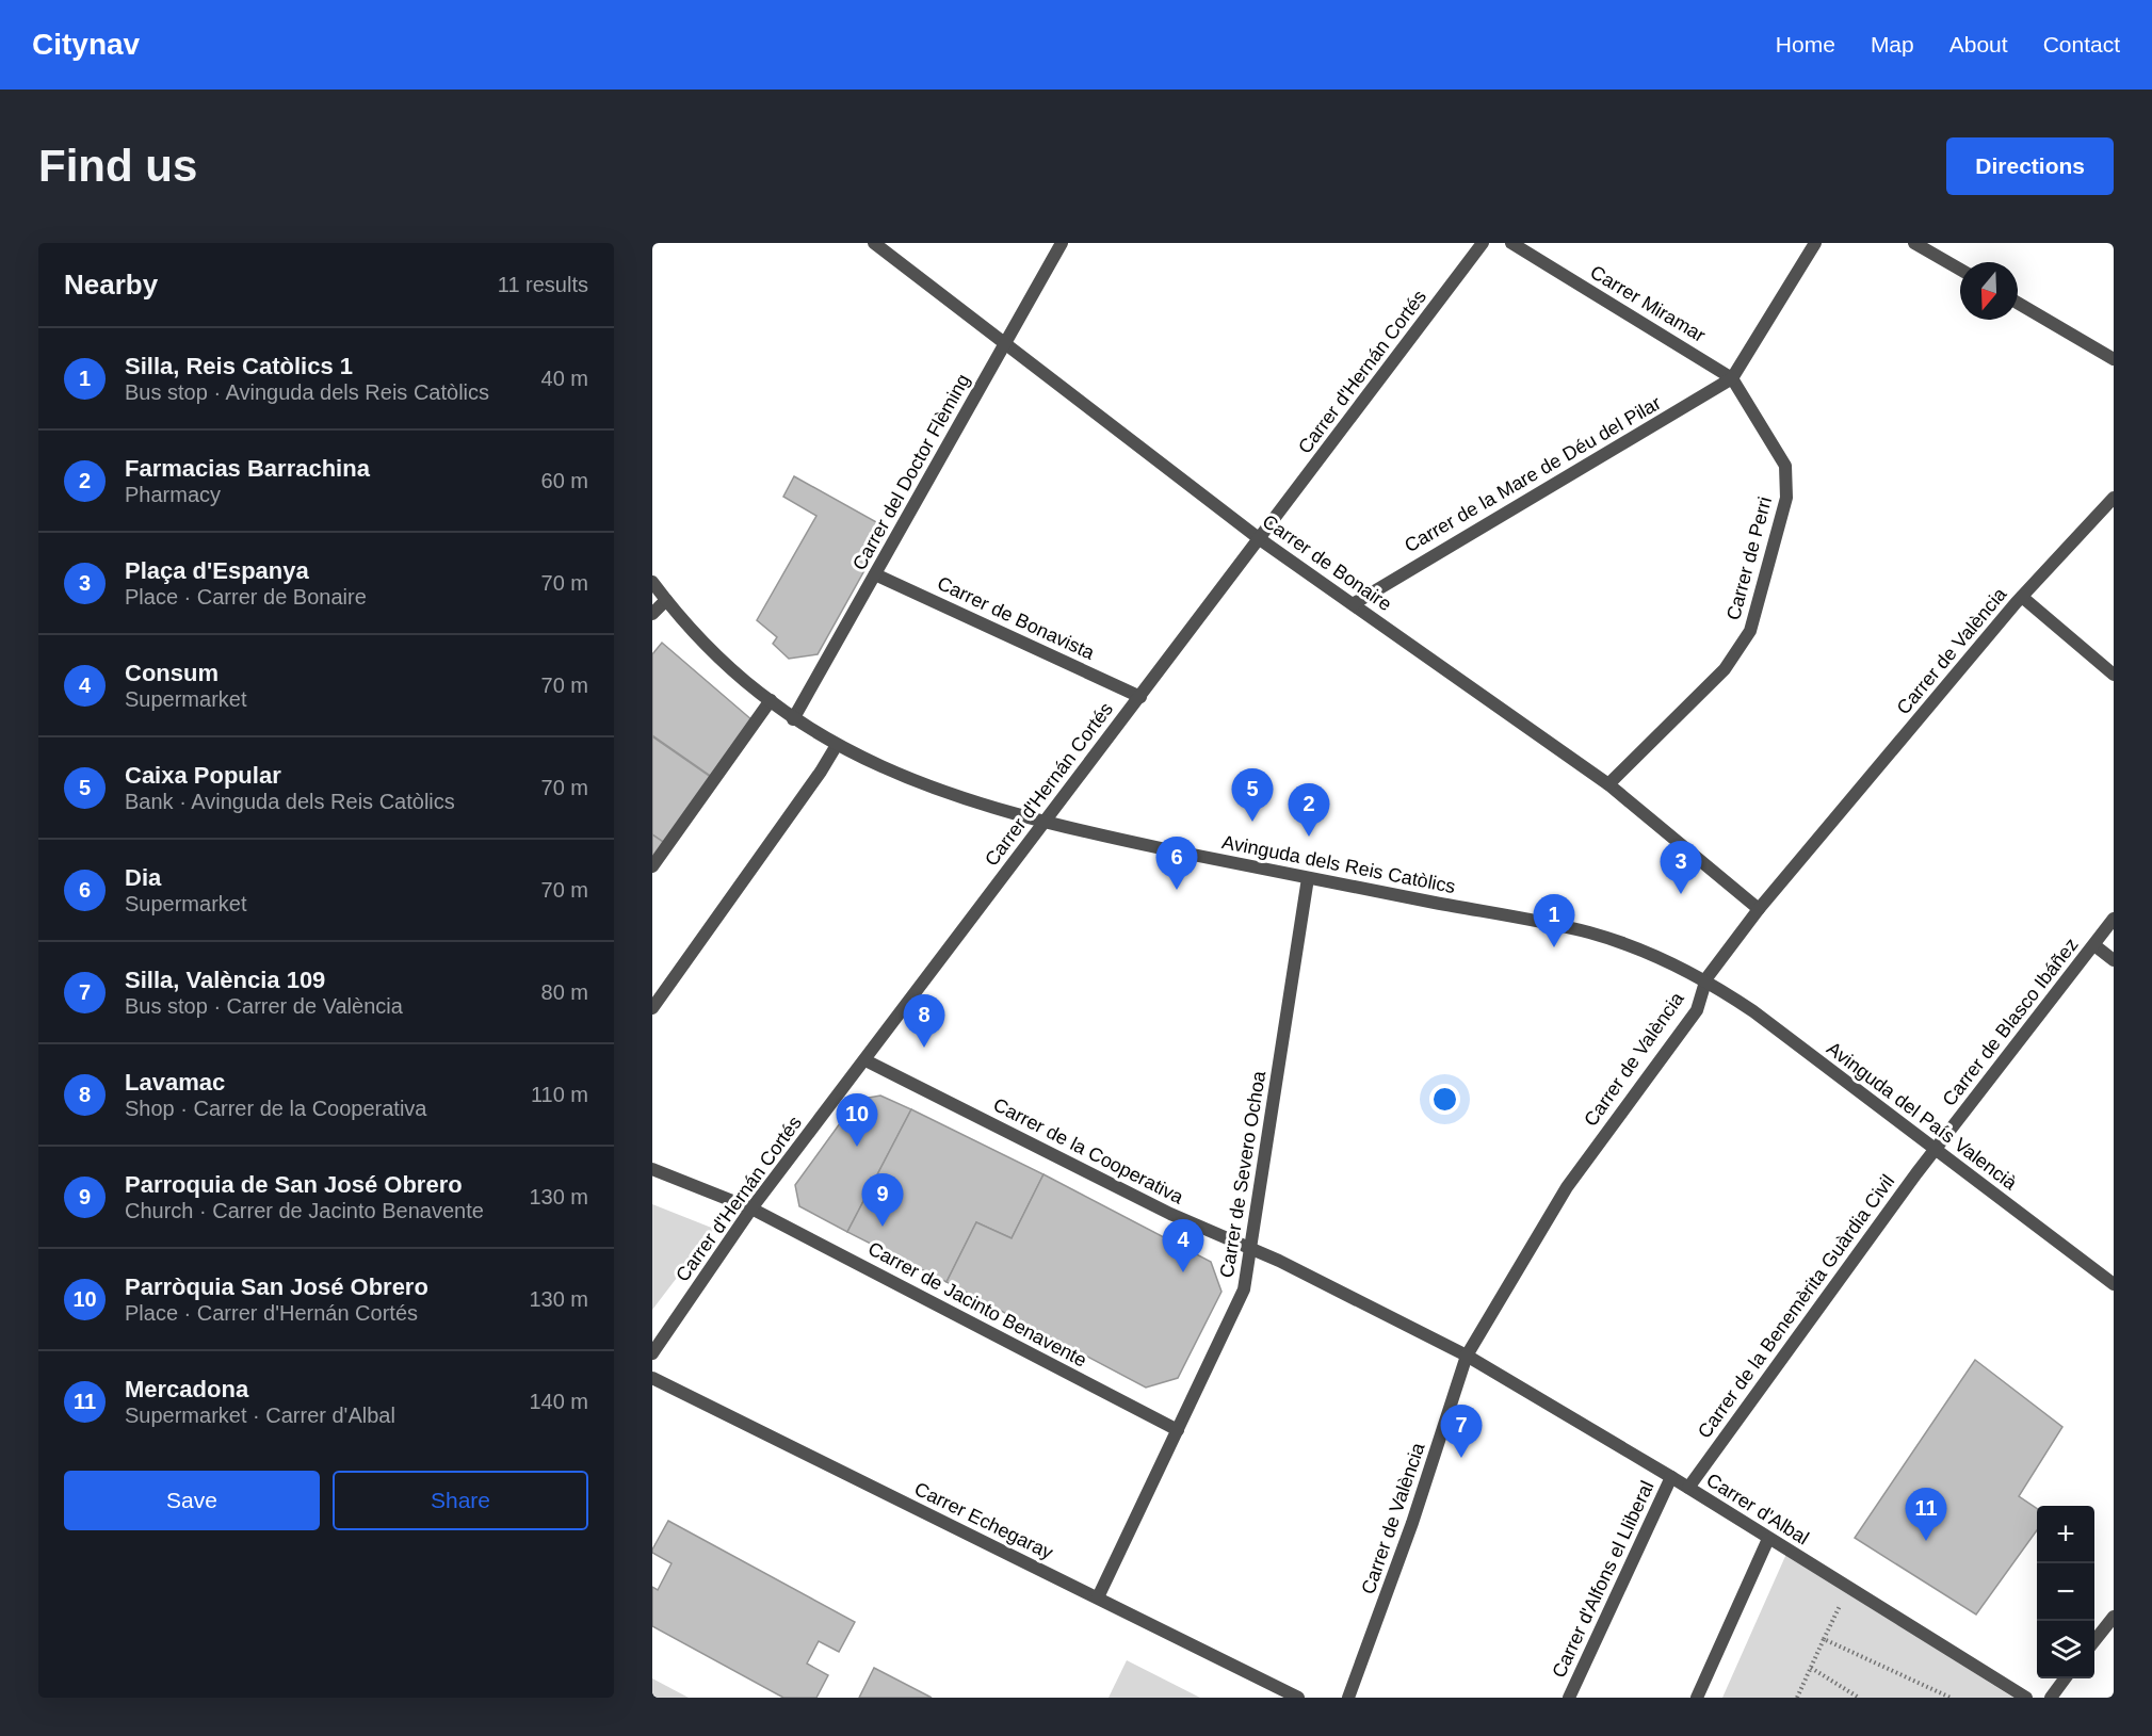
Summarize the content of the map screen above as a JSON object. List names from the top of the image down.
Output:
{
  "streets": {
    "street": [
      "Carrer Miramar",
      "Carrer d'Hernán Cortés",
      "Carrer del Doctor Flèming",
      "Carrer de la Mare de Déu del Pilar",
      "Carrer de Perri",
      "Carrer de Bonaire",
      "Carrer de Bonavista",
      "Carrer de València",
      "Avinguda dels Reis Catòlics",
      "Carrer de Blasco Ibáñez",
      "Avinguda del País Valencià",
      "Carrer de la Cooperativa",
      "Carrer de Severo Ochoa",
      "Carrer de Jacinto Benavente",
      "Carrer de la Benemèrita Guàrdia Civil",
      "Carrer d'Albal",
      "Carrer Echegaray",
      "Carrer d'Alfons el Lliberal"
    ]
  },
  "crossings": [
    ["Carrer Miramar", "Carrer de la Mare de Déu del Pilar"],
    ["Carrer Miramar", "Carrer de Perri"],
    ["Carrer d'Hernán Cortés", "Carrer de Bonaire"],
    ["Carrer d'Hernán Cortés", "Carrer de Bonavista"],
    ["Carrer d'Hernán Cortés", "Avinguda dels Reis Catòlics"],
    ["Carrer d'Hernán Cortés", "Carrer de la Cooperativa"],
    ["Carrer d'Hernán Cortés", "Carrer de Jacinto Benavente"],
    ["Carrer del Doctor Flèming", "Carrer de Bonaire"],
    ["Carrer del Doctor Flèming", "Carrer de Bonavista"],
    ["Carrer del Doctor Flèming", "Avinguda dels Reis Catòlics"],
    ["Carrer de la Mare de Déu del Pilar", "Carrer de Perri"],
    ["Carrer de la Mare de Déu del Pilar", "Carrer de Bonaire"],
    ["Carrer de Perri", "Carrer de Bonaire"],
    ["Carrer de Bonaire", "Carrer de València"],
    ["Carrer de València", "Avinguda dels Reis Catòlics"],
    ["Carrer de València", "Avinguda del País Valencià"],
    ["Carrer de València", "Carrer de la Cooperativa"],
    ["Carrer de València", "Carrer d'Albal"],
    ["Avinguda dels Reis Catòlics", "Avinguda del País Valencià"],
    ["Avinguda dels Reis Catòlics", "Carrer de Severo Ochoa"],
    ["Carrer de Blasco Ibáñez", "Avinguda del País Valencià"],
    ["Carrer de Blasco Ibáñez", "Carrer de la Benemèrita Guàrdia Civil"],
    ["Avinguda del País Valencià", "Carrer de la Benemèrita Guàrdia Civil"],
    ["Carrer de la Cooperativa", "Carrer de Severo Ochoa"],
    ["Carrer de la Cooperativa", "Carrer d'Albal"],
    ["Carrer de Severo Ochoa", "Carrer de Jacinto Benavente"],
    ["Carrer de Severo Ochoa", "Carrer Echegaray"],
    ["Carrer de la Benemèrita Guàrdia Civil", "Carrer d'Albal"],
    ["Carrer d'Albal", "Carrer d'Alfons el Lliberal"]
  ],
  "north": "bottom",
  "page": {
    "header": "Citynav",
    "nav": [
      "Home",
      "Map",
      "About",
      "Contact"
    ],
    "buttons": [
      "Directions",
      ["Save", "Share"]
    ],
    "title": "Find us",
    "heading": ["Nearby", "11 results"],
    "list": [
      {
        "mark": "1",
        "name": "Silla, Reis Catòlics 1",
        "note": "Bus stop · Avinguda dels Reis Catòlics",
        "value": "40 m"
      },
      {
        "mark": "2",
        "name": "Farmacias Barrachina",
        "note": "Pharmacy",
        "value": "60 m"
      },
      {
        "mark": "3",
        "name": "Plaça d'Espanya",
        "note": "Place · Carrer de Bonaire",
        "value": "70 m"
      },
      {
        "mark": "4",
        "name": "Consum",
        "note": "Supermarket",
        "value": "70 m"
      },
      {
        "mark": "5",
        "name": "Caixa Popular",
        "note": "Bank · Avinguda dels Reis Catòlics",
        "value": "70 m"
      },
      {
        "mark": "6",
        "name": "Dia",
        "note": "Supermarket",
        "value": "70 m"
      },
      {
        "mark": "7",
        "name": "Silla, València 109",
        "note": "Bus stop · Carrer de València",
        "value": "80 m"
      },
      {
        "mark": "8",
        "name": "Lavamac",
        "note": "Shop · Carrer de la Cooperativa",
        "value": "110 m"
      },
      {
        "mark": "9",
        "name": "Parroquia de San José Obrero",
        "note": "Church · Carrer de Jacinto Benavente",
        "value": "130 m"
      },
      {
        "mark": "10",
        "name": "Parròquia San José Obrero",
        "note": "Place · Carrer d'Hernán Cortés",
        "value": "130 m"
      },
      {
        "mark": "11",
        "name": "Mercadona",
        "note": "Supermarket · Carrer d'Albal",
        "value": "140 m"
      }
    ],
    "pins": [
      "5",
      "2",
      "6",
      "3",
      "1",
      "8",
      "10",
      "9",
      "4",
      "7",
      "11"
    ],
    "map_buttons": ["+", "−"]
  }
}
